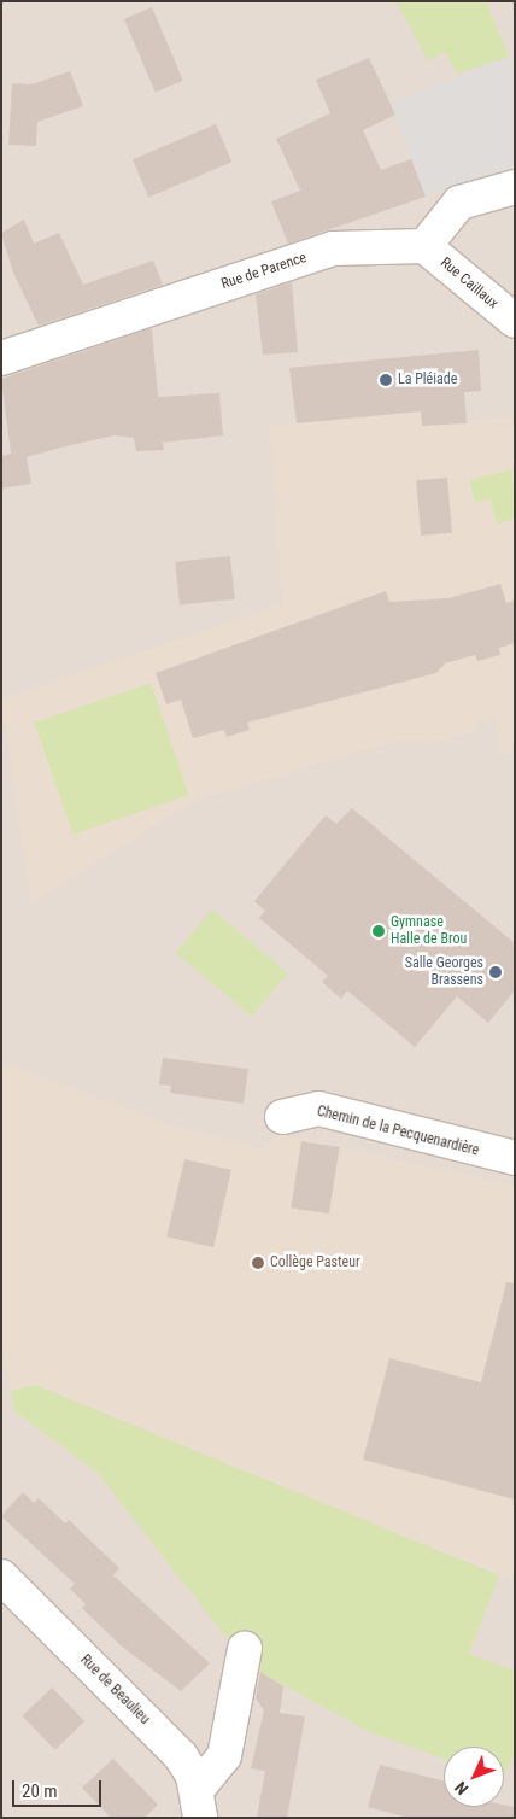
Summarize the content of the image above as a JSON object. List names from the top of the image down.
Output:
{
  "streets": {
    "street": [
      "Rue de Parence",
      "Rue Caillaux",
      "Chemin de la Pecquenardière",
      "Rue de Beaulieu"
    ]
  },
  "crossings": [
    ["Rue de Parence", "Rue Caillaux"]
  ],
  "places": [
    "La Pléiade",
    "Gymnase Halle de Brou",
    "Salle Georges Brassens",
    "Collège Pasteur"
  ],
  "scale_bar": "20 m",
  "north": "bottom left"
}
